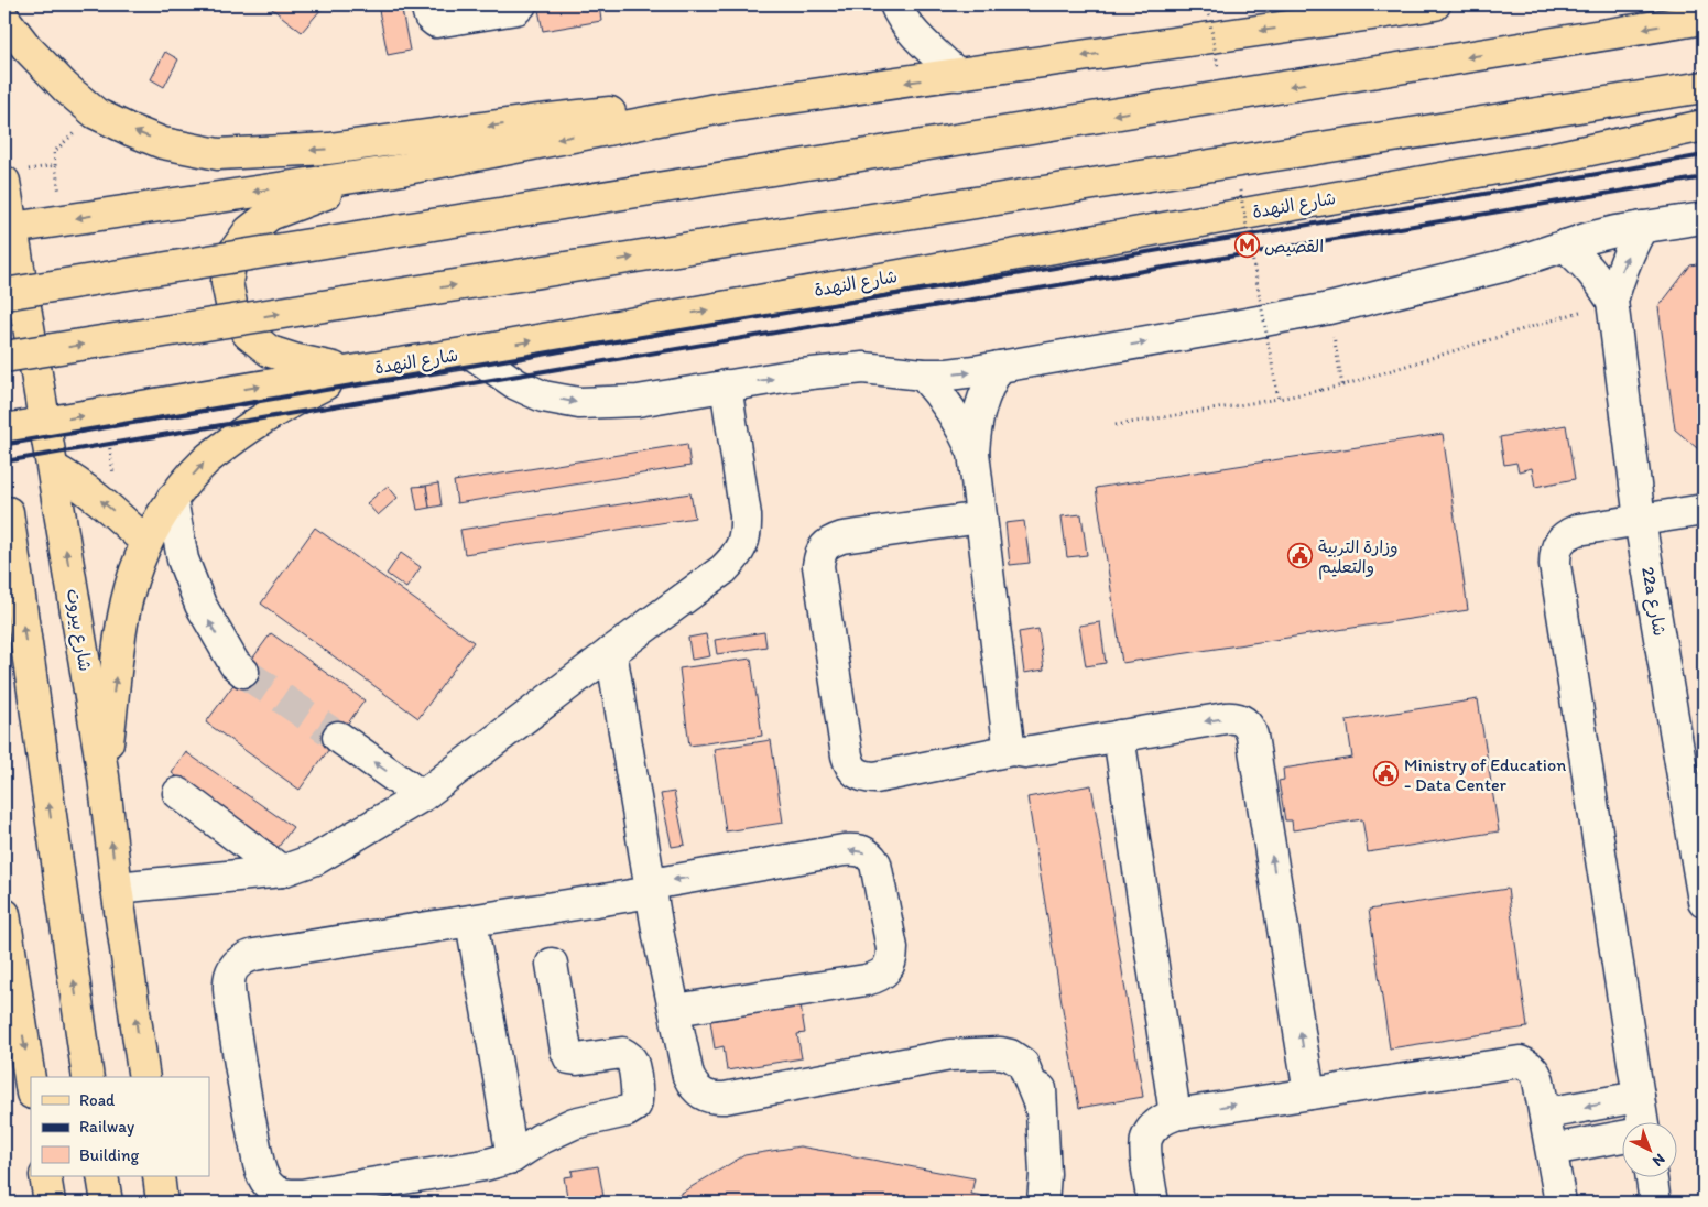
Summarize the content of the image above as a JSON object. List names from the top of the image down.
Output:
{
  "streets": {
    "main road": ["شارع النهدة", "شارع بيروت"],
    "street": ["22a شارع"]
  },
  "crossings": [
    ["شارع النهدة", "شارع بيروت"]
  ],
  "places": {
    "metro station": ["القصيص"],
    "public building": ["وزارة التربية والتعليم", "Ministry of Education - Data Center"]
  },
  "legend": ["Road", "Railway", "Building"],
  "north": "bottom right"
}
